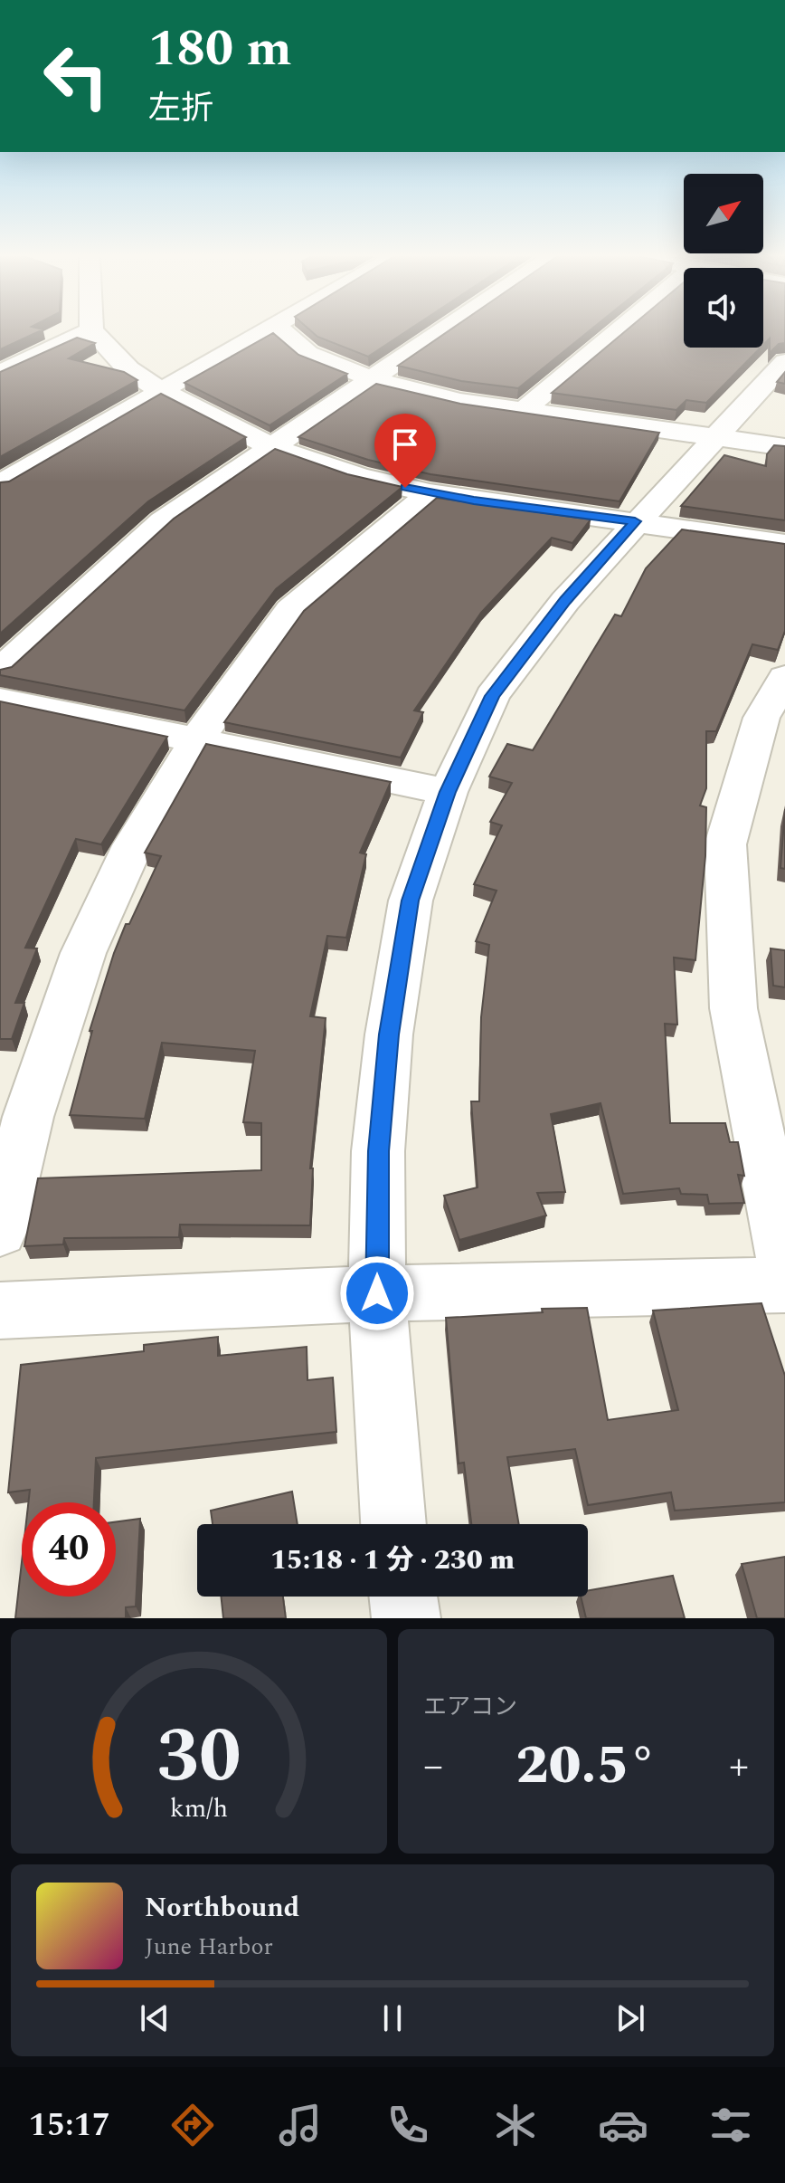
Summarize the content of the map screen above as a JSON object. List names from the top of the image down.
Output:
{
  "north": "top right",
  "page": {
    "turn": ["180 m", "左折"],
    "limit": "40",
    "trip": "15:18 · 1 分 · 230 m",
    "tile": "エアコン",
    "heat": ["−", "20.5°", "+"],
    "song": ["Northbound", "June Harbor"],
    "tabs": "15:17",
    "gauge": ["30", "km/h"]
  }
}
